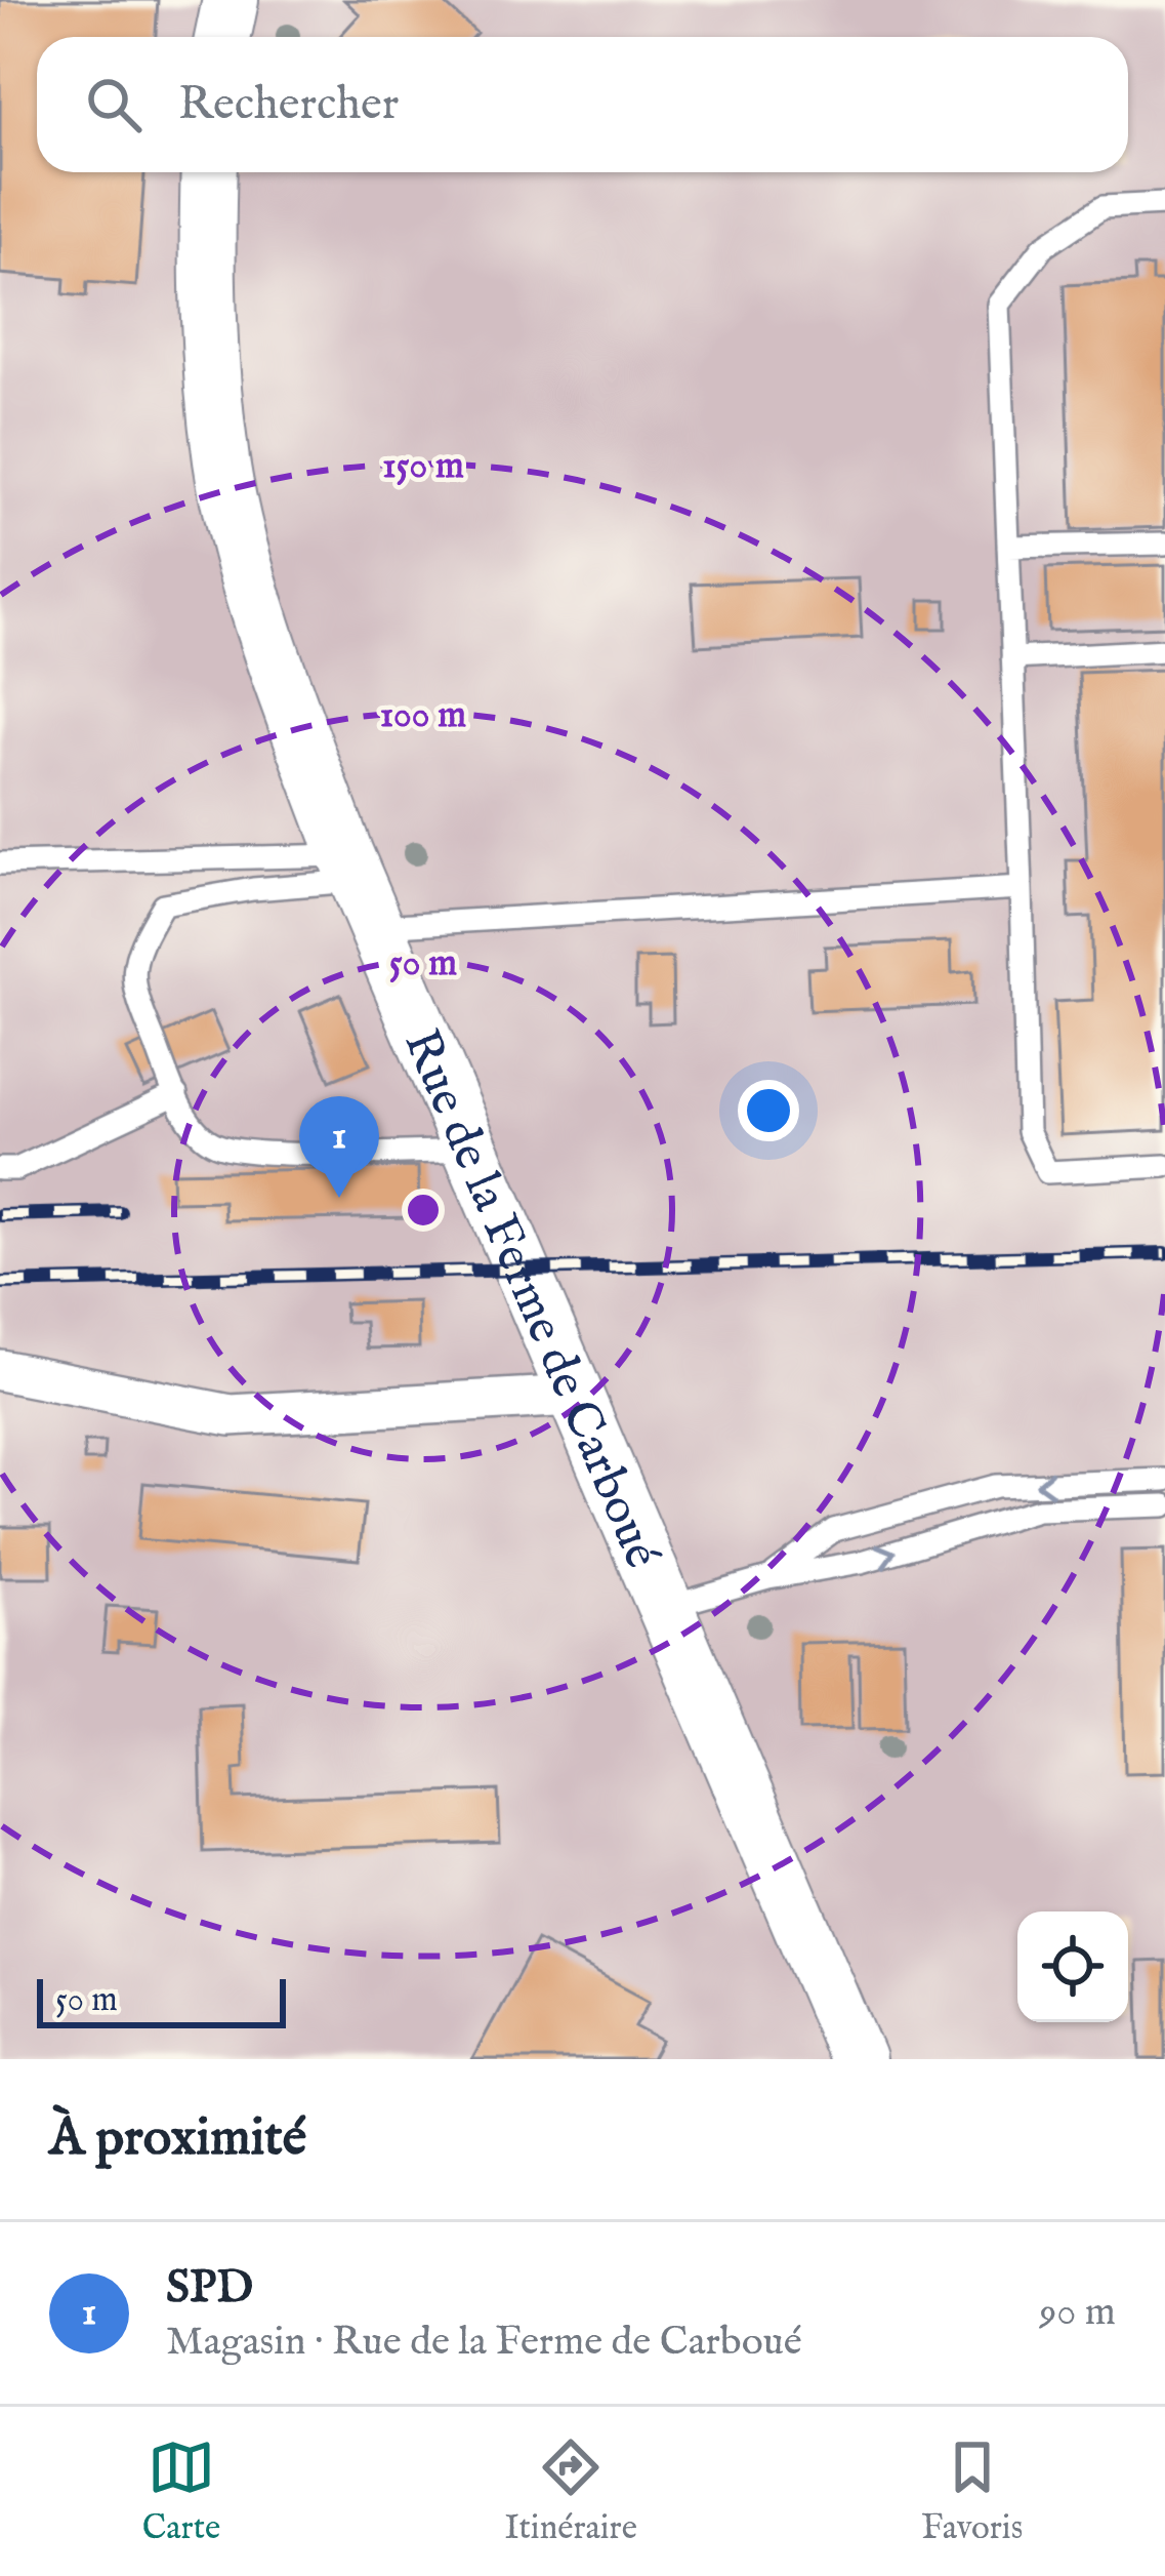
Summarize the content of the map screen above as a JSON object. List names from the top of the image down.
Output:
{
  "streets": {
    "street": ["Rue de la Ferme de Carboué"]
  },
  "scale_bar": "50 m",
  "page": {
    "search": "Rechercher",
    "pins": "1",
    "scale": "50 m",
    "heading": "À proximité",
    "list": [
      {
        "mark": "1",
        "name": "SPD",
        "note": "Magasin · Rue de la Ferme de Carboué",
        "value": "90 m"
      }
    ],
    "nav": ["Carte", "Itinéraire", "Favoris"]
  },
  "rings": ["150 m", "100 m", "50 m"]
}
